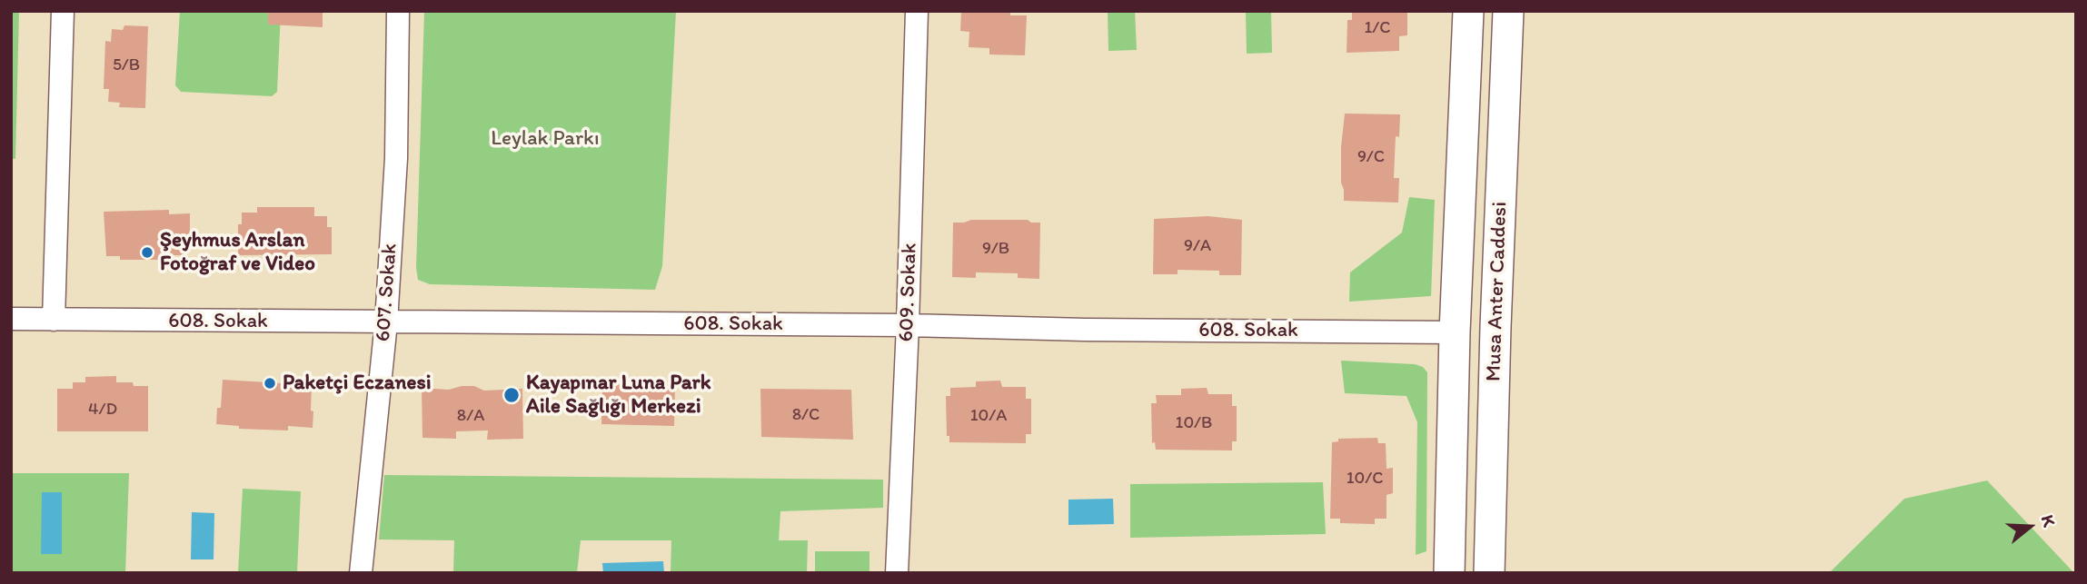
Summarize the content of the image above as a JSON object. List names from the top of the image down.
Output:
{
  "streets": {
    "main road": ["Musa Anter Caddesi"],
    "street": ["607. Sokak", "609. Sokak", "608. Sokak"]
  },
  "crossings": [
    ["Musa Anter Caddesi", "608. Sokak"],
    ["607. Sokak", "608. Sokak"],
    ["609. Sokak", "608. Sokak"]
  ],
  "parks": ["Leylak Parkı"],
  "places": ["Şeyhmus Arslan Fotoğraf ve Video", "Paketçi Eczanesi", "Kayapınar Luna Park Aile Sağlığı Merkezi"],
  "house_numbers": [
    "1/C",
    "5/B",
    "9/C",
    "9/A",
    "9/B",
    "4/D",
    "8/C",
    "8/A",
    "10/A",
    "10/B",
    "10/C"
  ],
  "north": "right"
}
